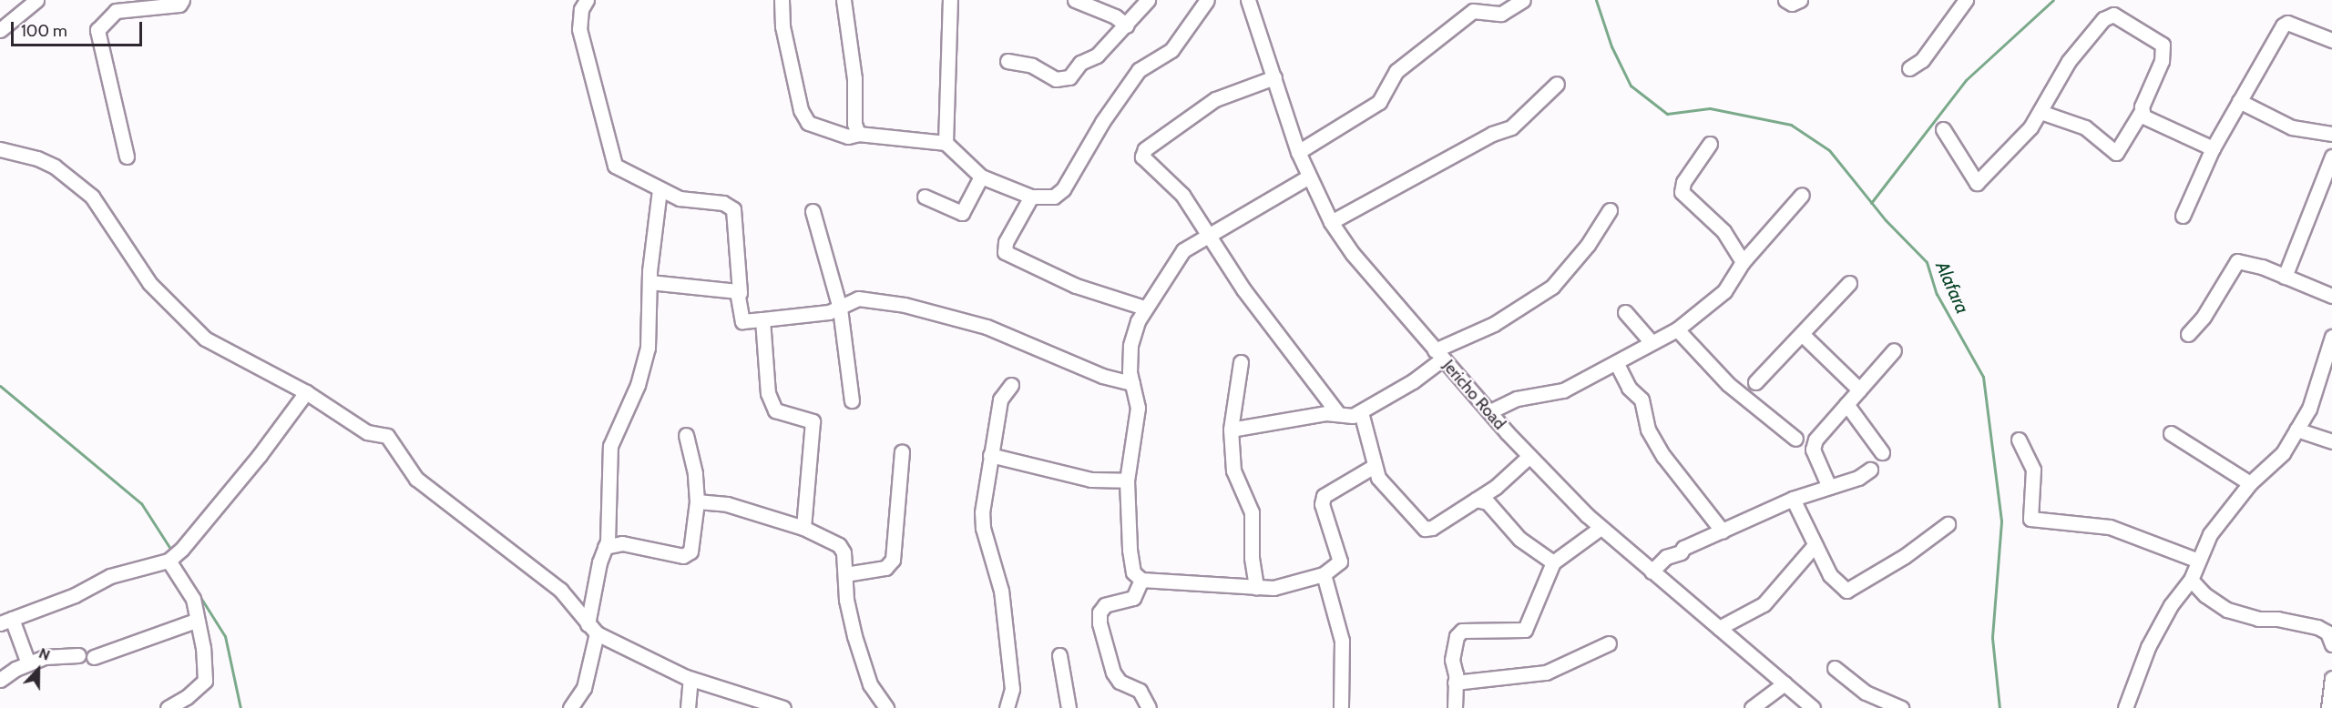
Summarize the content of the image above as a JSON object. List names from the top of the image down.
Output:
{
  "streets": {
    "street": ["Jericho Road"]
  },
  "water": ["Alafara"],
  "scale_bar": "100 m",
  "north": "top"
}
